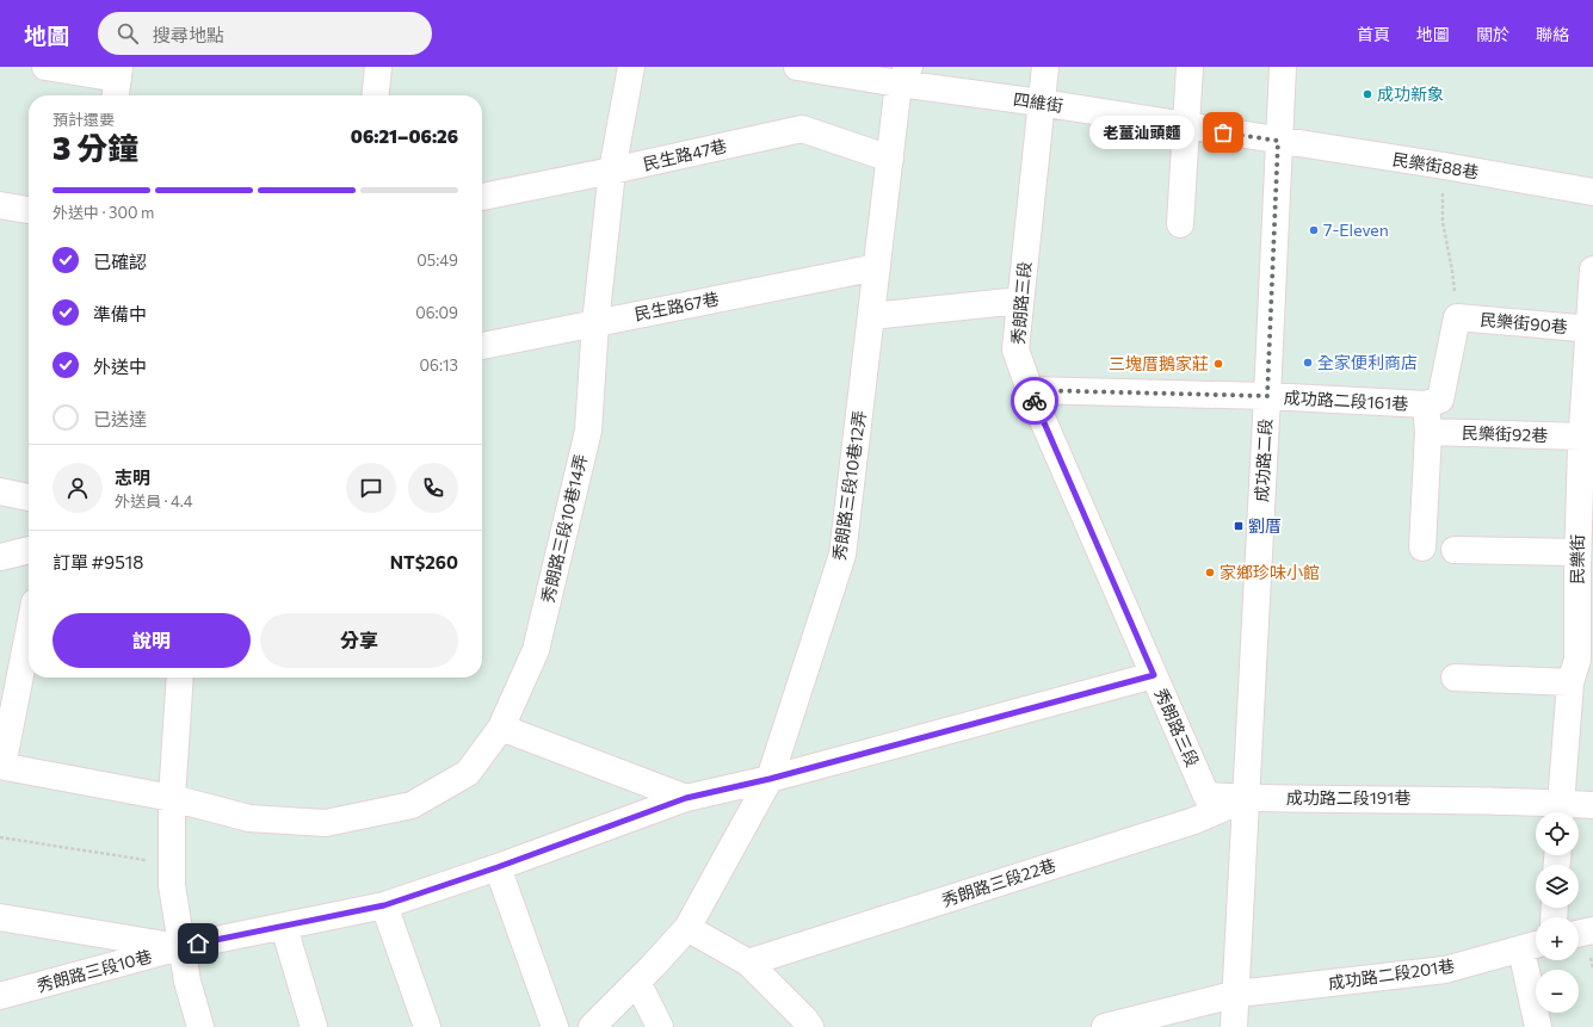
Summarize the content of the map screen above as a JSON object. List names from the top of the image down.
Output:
{
  "streets": {
    "street": [
      "四維街",
      "民生路47巷",
      "民樂街88巷",
      "秀朗路三段",
      "民生路67巷",
      "民樂街90巷",
      "成功路二段161巷",
      "民樂街92巷",
      "成功路二段",
      "秀朗路三段10巷12弄",
      "秀朗路三段10巷14弄",
      "民樂街",
      "成功路二段191巷",
      "秀朗路三段22巷",
      "秀朗路三段10巷",
      "成功路二段201巷"
    ]
  },
  "crossings": [
    ["四維街", "民樂街88巷"],
    ["四維街", "秀朗路三段"],
    ["四維街", "成功路二段"],
    ["四維街", "秀朗路三段10巷12弄"],
    ["民生路47巷", "秀朗路三段10巷12弄"],
    ["民生路47巷", "秀朗路三段10巷14弄"],
    ["民樂街88巷", "成功路二段"],
    ["秀朗路三段", "成功路二段161巷"],
    ["秀朗路三段", "成功路二段"],
    ["秀朗路三段", "成功路二段191巷"],
    ["秀朗路三段", "秀朗路三段22巷"],
    ["秀朗路三段", "秀朗路三段10巷"],
    ["民生路67巷", "秀朗路三段10巷12弄"],
    ["民生路67巷", "秀朗路三段10巷14弄"],
    ["民樂街90巷", "民樂街"],
    ["成功路二段161巷", "民樂街92巷"],
    ["成功路二段161巷", "成功路二段"],
    ["民樂街92巷", "民樂街"],
    ["成功路二段", "成功路二段191巷"],
    ["成功路二段", "秀朗路三段22巷"],
    ["秀朗路三段10巷12弄", "秀朗路三段10巷"],
    ["民樂街", "成功路二段191巷"],
    ["成功路二段191巷", "秀朗路三段22巷"]
  ],
  "places": {
    "other": [
      "成功新象",
      "老薑汕頭麵",
      "7-Eleven",
      "全家便利商店",
      "三塊厝鵝家莊",
      "家鄉珍味小館"
    ],
    "transit": ["劉厝"]
  },
  "page": {
    "header": "地圖",
    "search": "搜尋地點",
    "nav": [
      "首頁",
      "地圖",
      "關於",
      "聯絡"
    ],
    "heading": ["3 分鐘", "預計還要", "06:21–06:26"],
    "panel": [
      "志明",
      "外送員 · 4.4",
      "訂單 #9518",
      "NT$260"
    ],
    "bubble": "老薑汕頭麵",
    "bar": "外送中 · 300 m",
    "list": [
      ["已確認", "05:49"],
      ["準備中", "06:09"],
      ["外送中", "06:13"],
      "已送達"
    ],
    "buttons": ["說明", "分享"],
    "map_buttons": ["+", "−"]
  }
}
